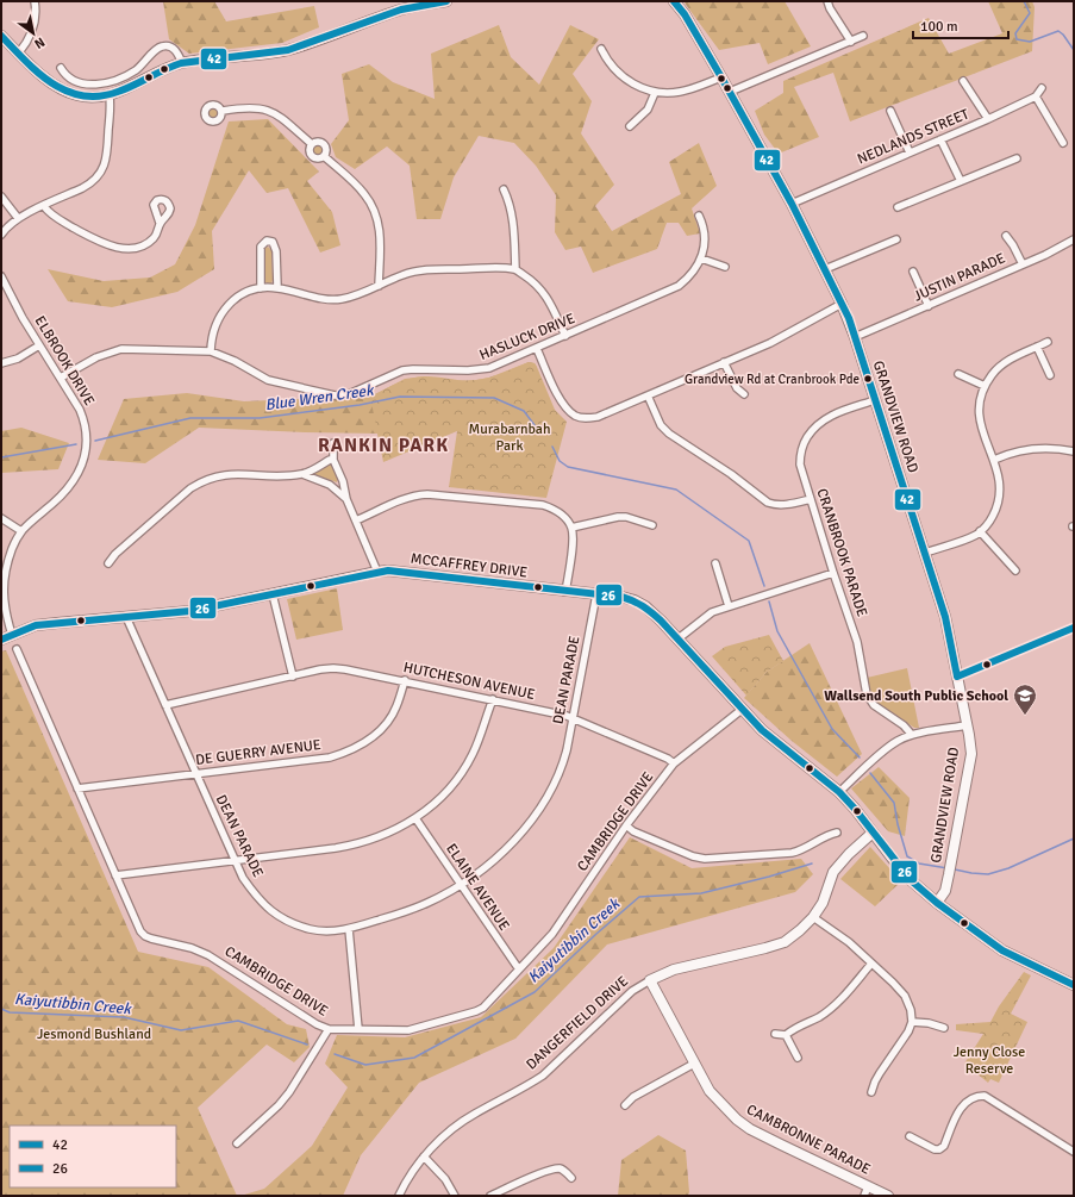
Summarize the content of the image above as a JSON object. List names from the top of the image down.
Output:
{
  "streets": {
    "street": [
      "NEDLANDS STREET",
      "JUSTIN PARADE",
      "HASLUCK DRIVE",
      "ELBROOK DRIVE",
      "GRANDVIEW ROAD",
      "CRANBROOK PARADE",
      "MCCAFFREY DRIVE",
      "DEAN PARADE",
      "HUTCHESON AVENUE",
      "DE GUERRY AVENUE",
      "CAMBRIDGE DRIVE",
      "ELAINE AVENUE",
      "DANGERFIELD DRIVE",
      "CAMBRONNE PARADE"
    ]
  },
  "crossings": [
    ["NEDLANDS STREET", "GRANDVIEW ROAD"],
    ["JUSTIN PARADE", "GRANDVIEW ROAD"],
    ["HASLUCK DRIVE", "ELBROOK DRIVE"],
    ["ELBROOK DRIVE", "MCCAFFREY DRIVE"],
    ["GRANDVIEW ROAD", "CRANBROOK PARADE"],
    ["GRANDVIEW ROAD", "MCCAFFREY DRIVE"],
    ["MCCAFFREY DRIVE", "DEAN PARADE"],
    ["MCCAFFREY DRIVE", "DANGERFIELD DRIVE"],
    ["DEAN PARADE", "HUTCHESON AVENUE"],
    ["DEAN PARADE", "DE GUERRY AVENUE"],
    ["DEAN PARADE", "ELAINE AVENUE"],
    ["HUTCHESON AVENUE", "DE GUERRY AVENUE"],
    ["HUTCHESON AVENUE", "CAMBRIDGE DRIVE"],
    ["DE GUERRY AVENUE", "CAMBRIDGE DRIVE"],
    ["CAMBRIDGE DRIVE", "ELAINE AVENUE"],
    ["DANGERFIELD DRIVE", "CAMBRONNE PARADE"]
  ],
  "districts": ["RANKIN PARK"],
  "water": ["Blue Wren Creek", "Kaiyutibbin Creek"],
  "parks": ["Murabarnbah Park", "Jesmond Bushland", "Jenny Close Reserve"],
  "places": {
    "other": ["Grandview Rd at Cranbrook Pde"],
    "school or university": ["Wallsend South Public School"]
  },
  "lines": ["transit line 42", "transit line 26"],
  "legend": ["42", "26"],
  "scale_bar": "100 m",
  "north": "bottom right"
}
